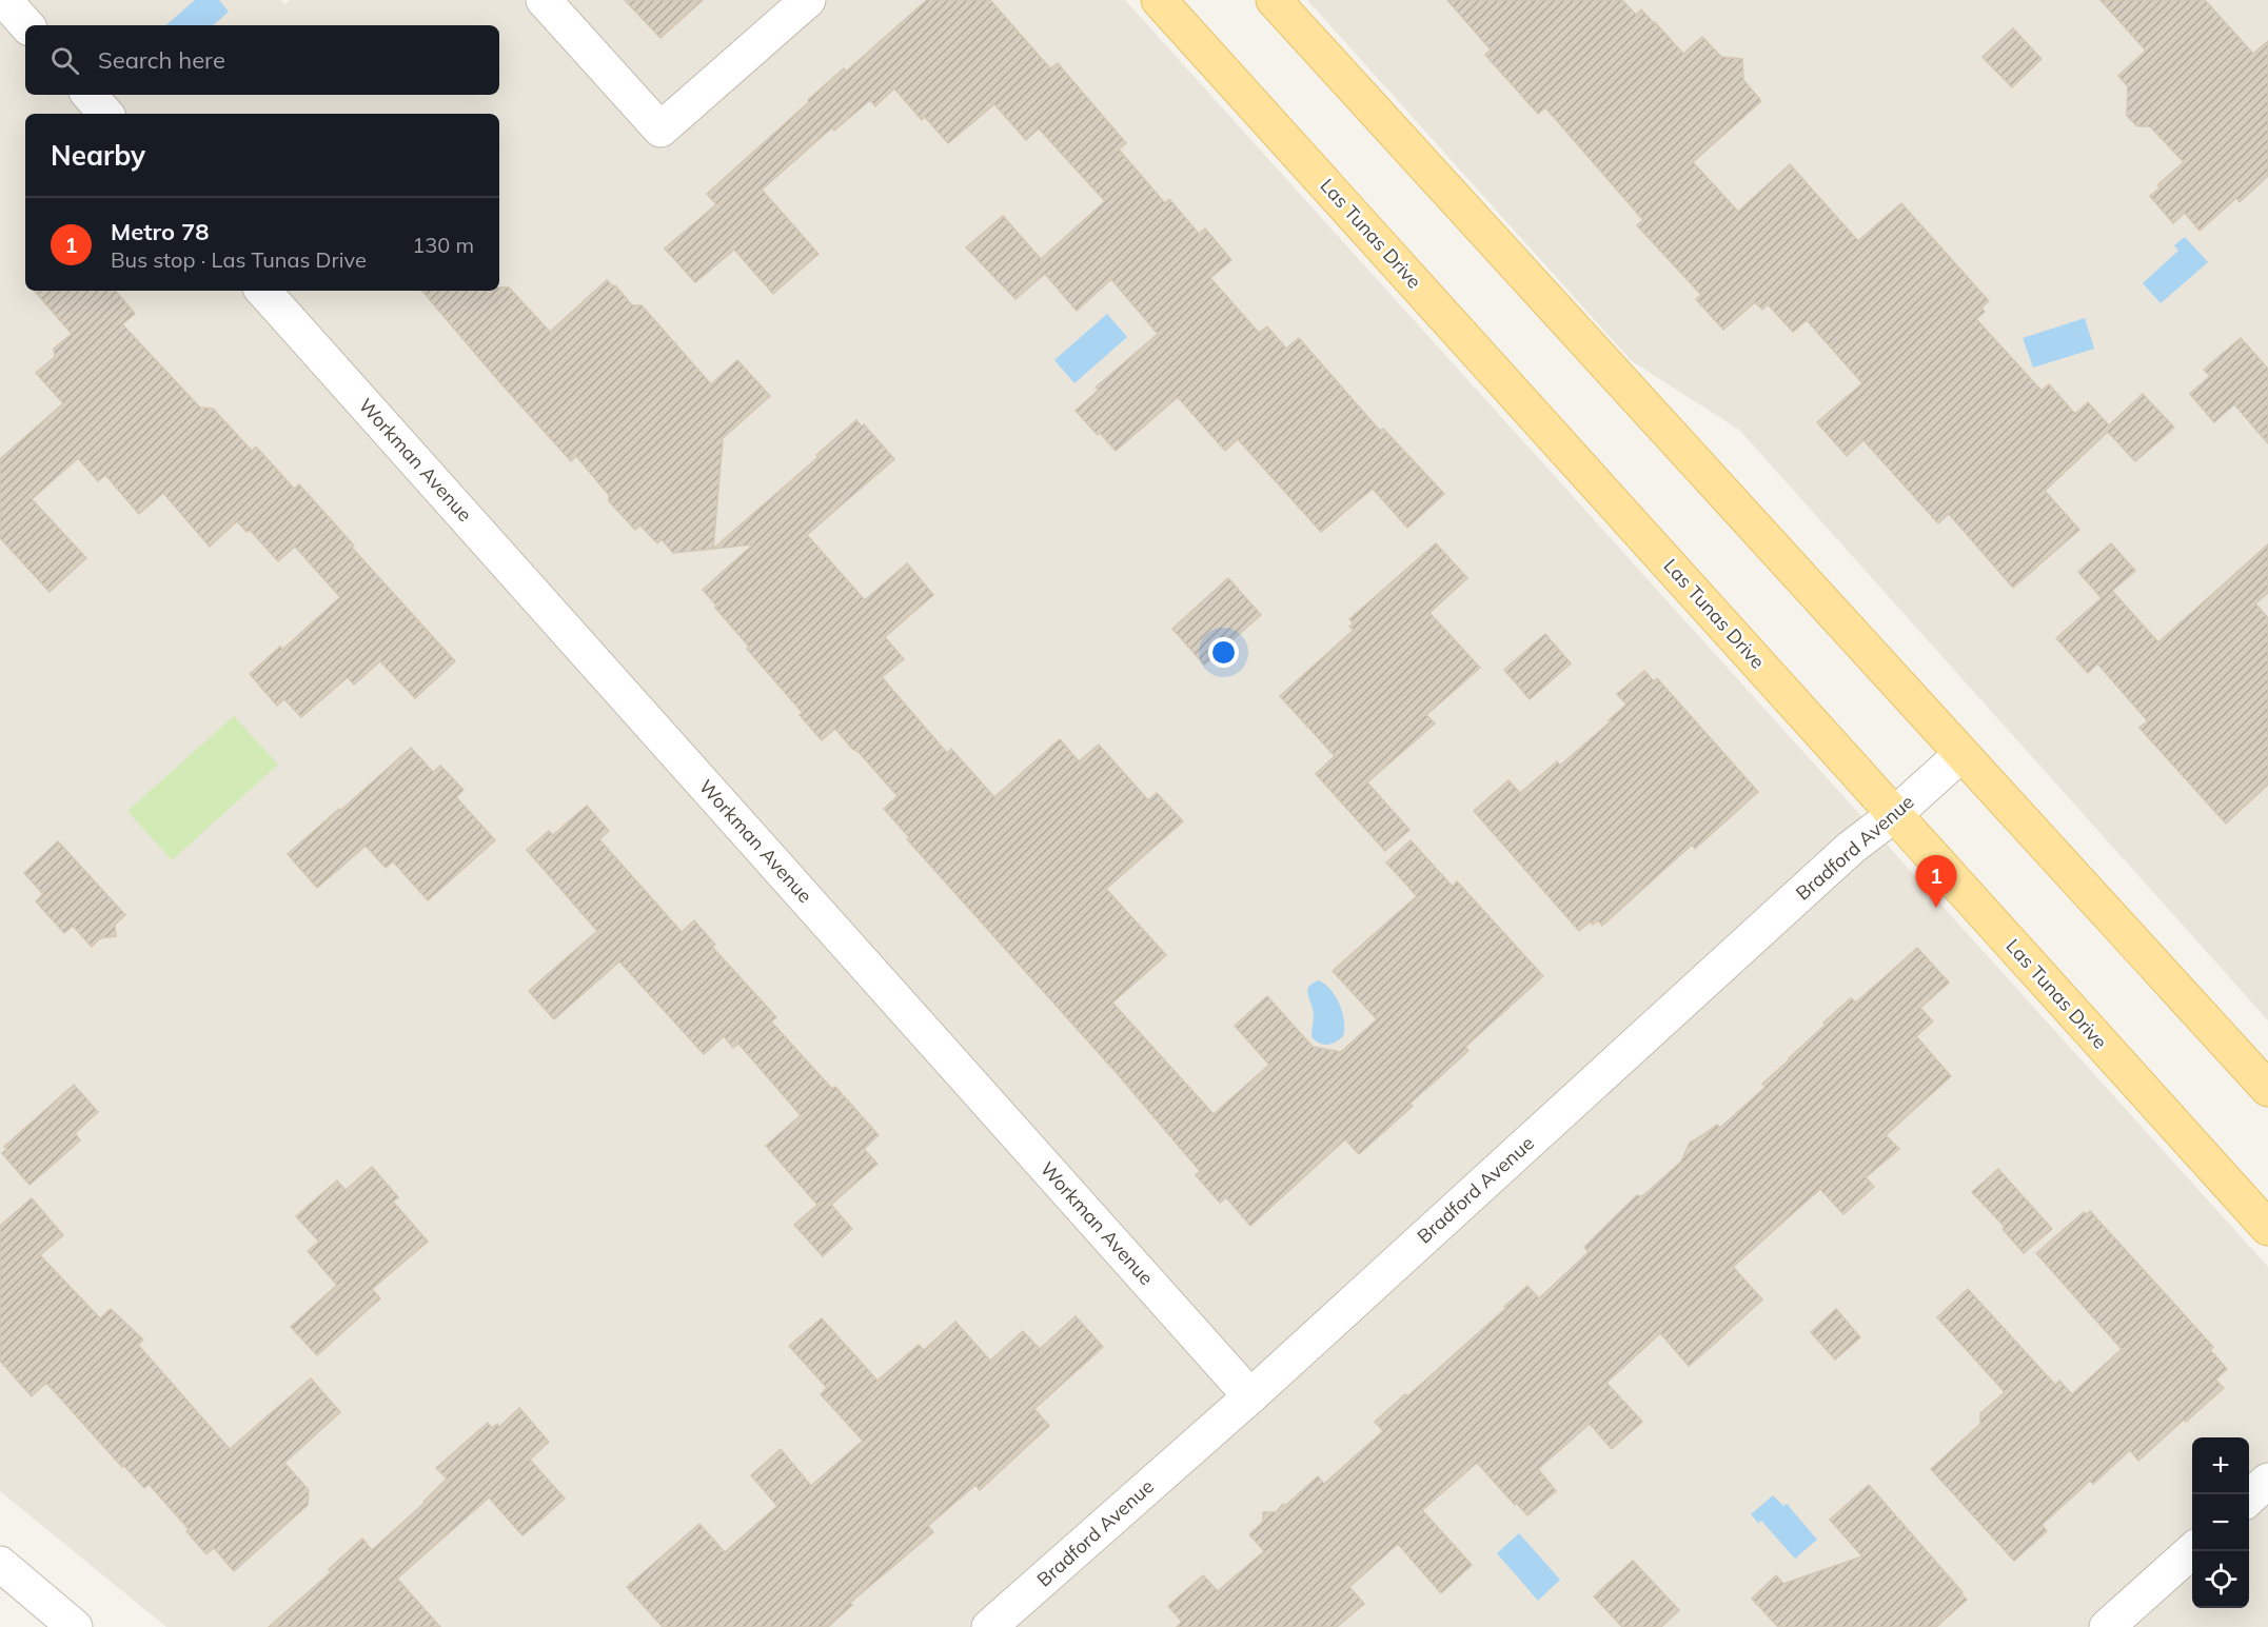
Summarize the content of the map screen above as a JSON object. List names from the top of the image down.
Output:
{
  "streets": {
    "main road": ["Las Tunas Drive"],
    "street": ["Workman Avenue", "Bradford Avenue"]
  },
  "crossings": [
    ["Las Tunas Drive", "Bradford Avenue"],
    ["Workman Avenue", "Bradford Avenue"]
  ],
  "page": {
    "search": "Search here",
    "heading": "Nearby",
    "list": [
      {
        "mark": "1",
        "name": "Metro 78",
        "note": "Bus stop · Las Tunas Drive",
        "value": "130 m"
      }
    ],
    "pins": "1",
    "map_buttons": ["+", "−"]
  }
}
